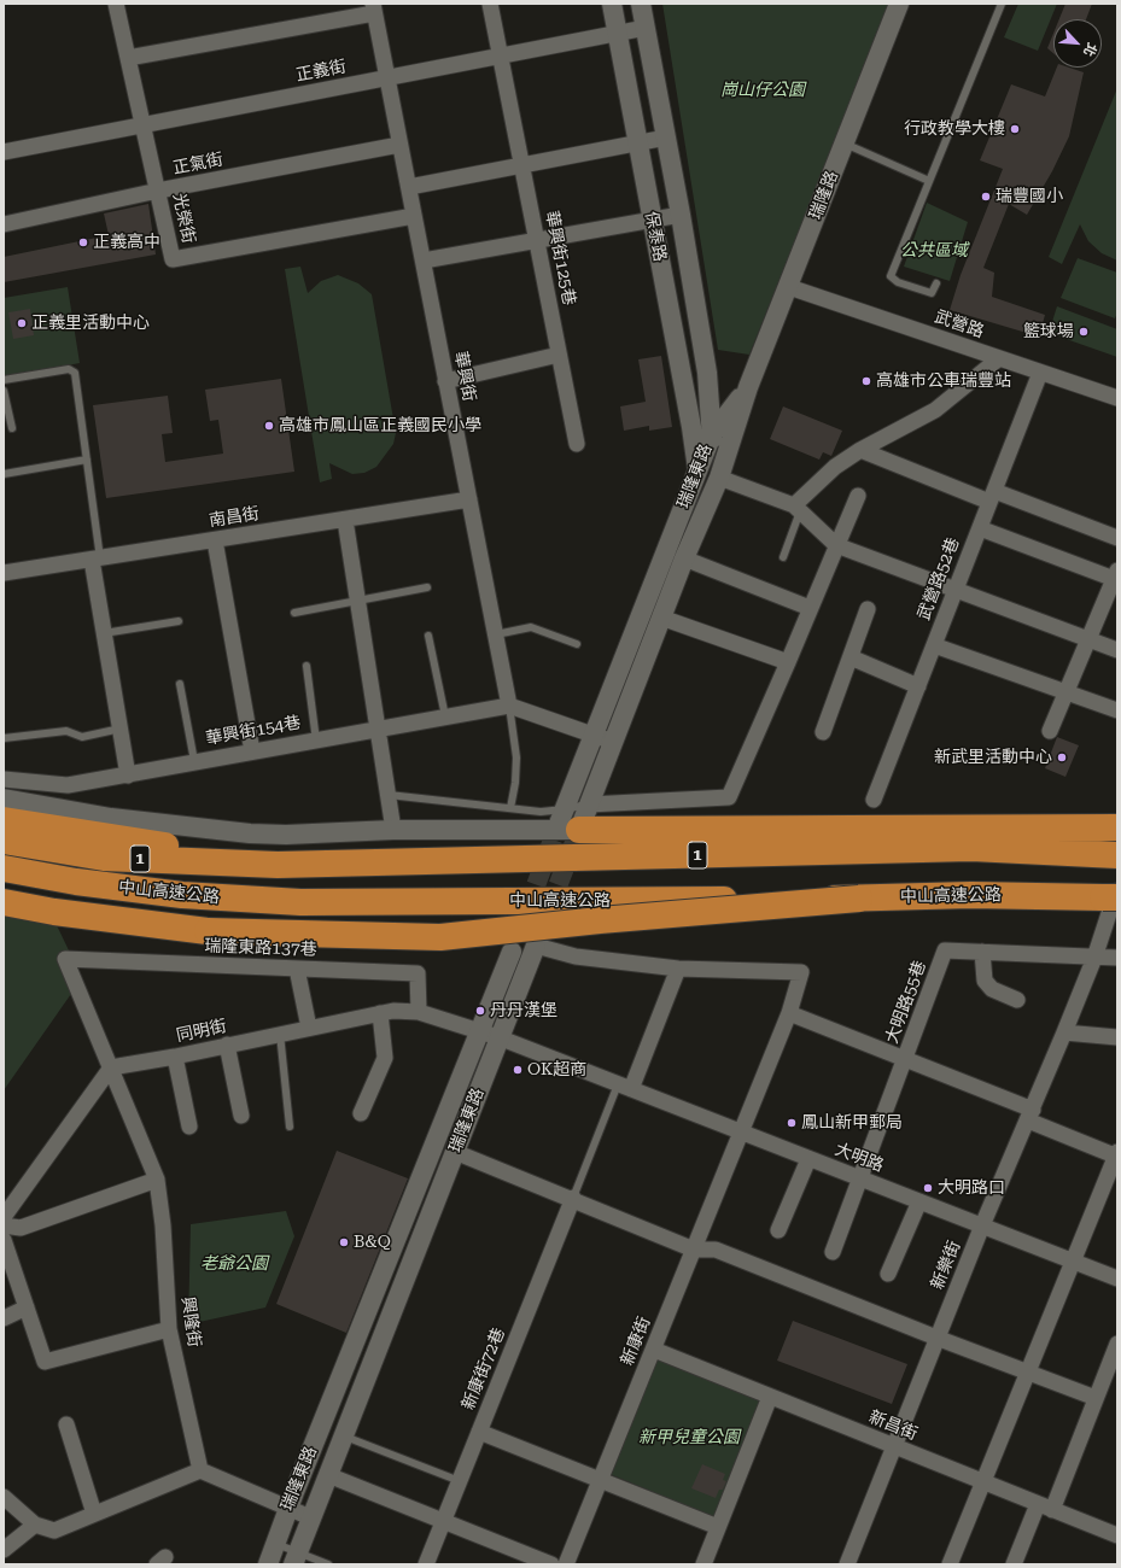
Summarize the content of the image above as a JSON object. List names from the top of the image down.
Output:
{
  "streets": {
    "highway": ["1", "中山高速公路"],
    "street": [
      "正義街",
      "正氣街",
      "瑞隆路",
      "光榮街",
      "保泰路",
      "華興街125巷",
      "武營路",
      "華興街",
      "瑞隆東路",
      "南昌街",
      "武營路52巷",
      "華興街154巷",
      "瑞隆東路137巷",
      "大明路55巷",
      "同明街",
      "大明路",
      "新樂街",
      "興隆街",
      "新康街",
      "新康街72巷",
      "新昌街"
    ]
  },
  "crossings": [
    ["正義街", "光榮街"],
    ["正義街", "保泰路"],
    ["正義街", "華興街125巷"],
    ["正義街", "華興街"],
    ["正氣街", "光榮街"],
    ["正氣街", "華興街"],
    ["瑞隆路", "保泰路"],
    ["瑞隆路", "武營路"],
    ["瑞隆路", "瑞隆東路"],
    ["光榮街", "華興街"],
    ["保泰路", "瑞隆東路"],
    ["武營路", "武營路52巷"],
    ["華興街", "南昌街"],
    ["華興街", "華興街154巷"],
    ["瑞隆東路", "同明街"],
    ["瑞隆東路", "大明路"],
    ["中山高速公路", "新樂街"],
    ["瑞隆東路137巷", "同明街"],
    ["瑞隆東路137巷", "興隆街"],
    ["大明路55巷", "大明路"],
    ["大明路55巷", "新樂街"],
    ["同明街", "大明路"],
    ["同明街", "興隆街"],
    ["大明路", "新樂街"],
    ["大明路", "新康街"],
    ["新樂街", "新昌街"],
    ["新康街", "新康街72巷"],
    ["新康街", "新昌街"]
  ],
  "parks": [
    "崗山仔公園",
    "公共區域",
    "老爺公園",
    "新甲兒童公園"
  ],
  "places": [
    "行政教學大樓",
    "瑞豐國小",
    "正義高中",
    "正義里活動中心",
    "籃球場",
    "高雄市公車瑞豐站",
    "高雄市鳳山區正義國民小學",
    "新武里活動中心",
    "丹丹漢堡",
    "OK超商",
    "鳳山新甲郵局",
    "大明路口",
    "B&Q"
  ],
  "north": "bottom right"
}
